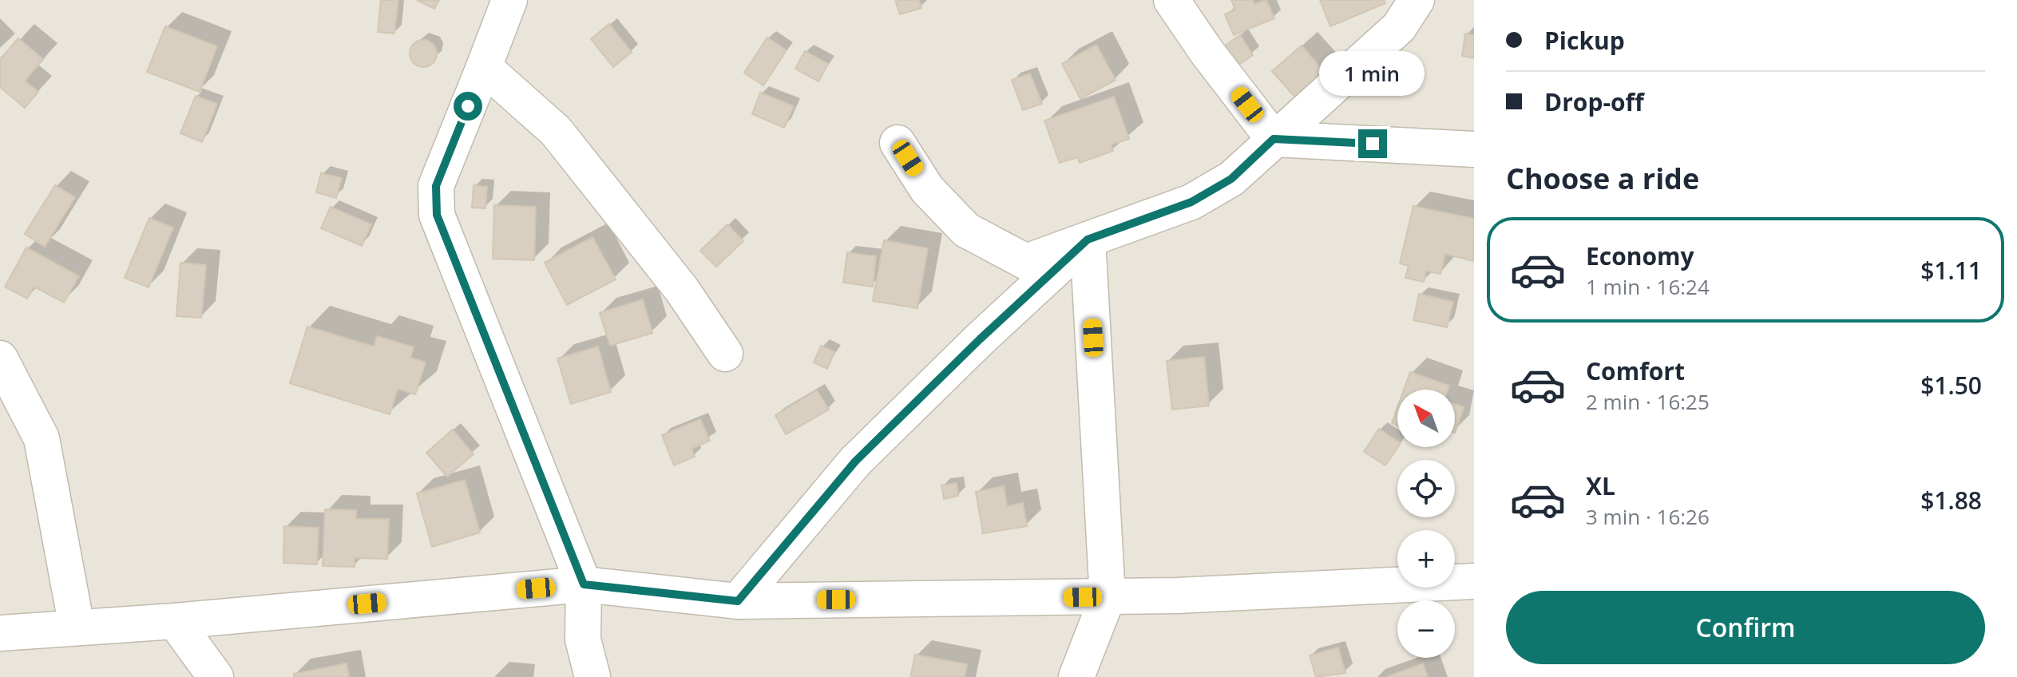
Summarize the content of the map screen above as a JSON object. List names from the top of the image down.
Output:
{
  "north": "top left",
  "page": {
    "banner": ["Pickup", "Drop-off"],
    "bubble": "1 min",
    "heading": "Choose a ride",
    "list": [
      {
        "name": "Economy",
        "note": "1 min · 16:24",
        "value": "$1.11"
      },
      {
        "name": "Comfort",
        "note": "2 min · 16:25",
        "value": "$1.50"
      },
      {
        "name": "XL",
        "note": "3 min · 16:26",
        "value": "$1.88"
      }
    ],
    "map_buttons": ["+", "−"],
    "buttons": "Confirm"
  }
}
